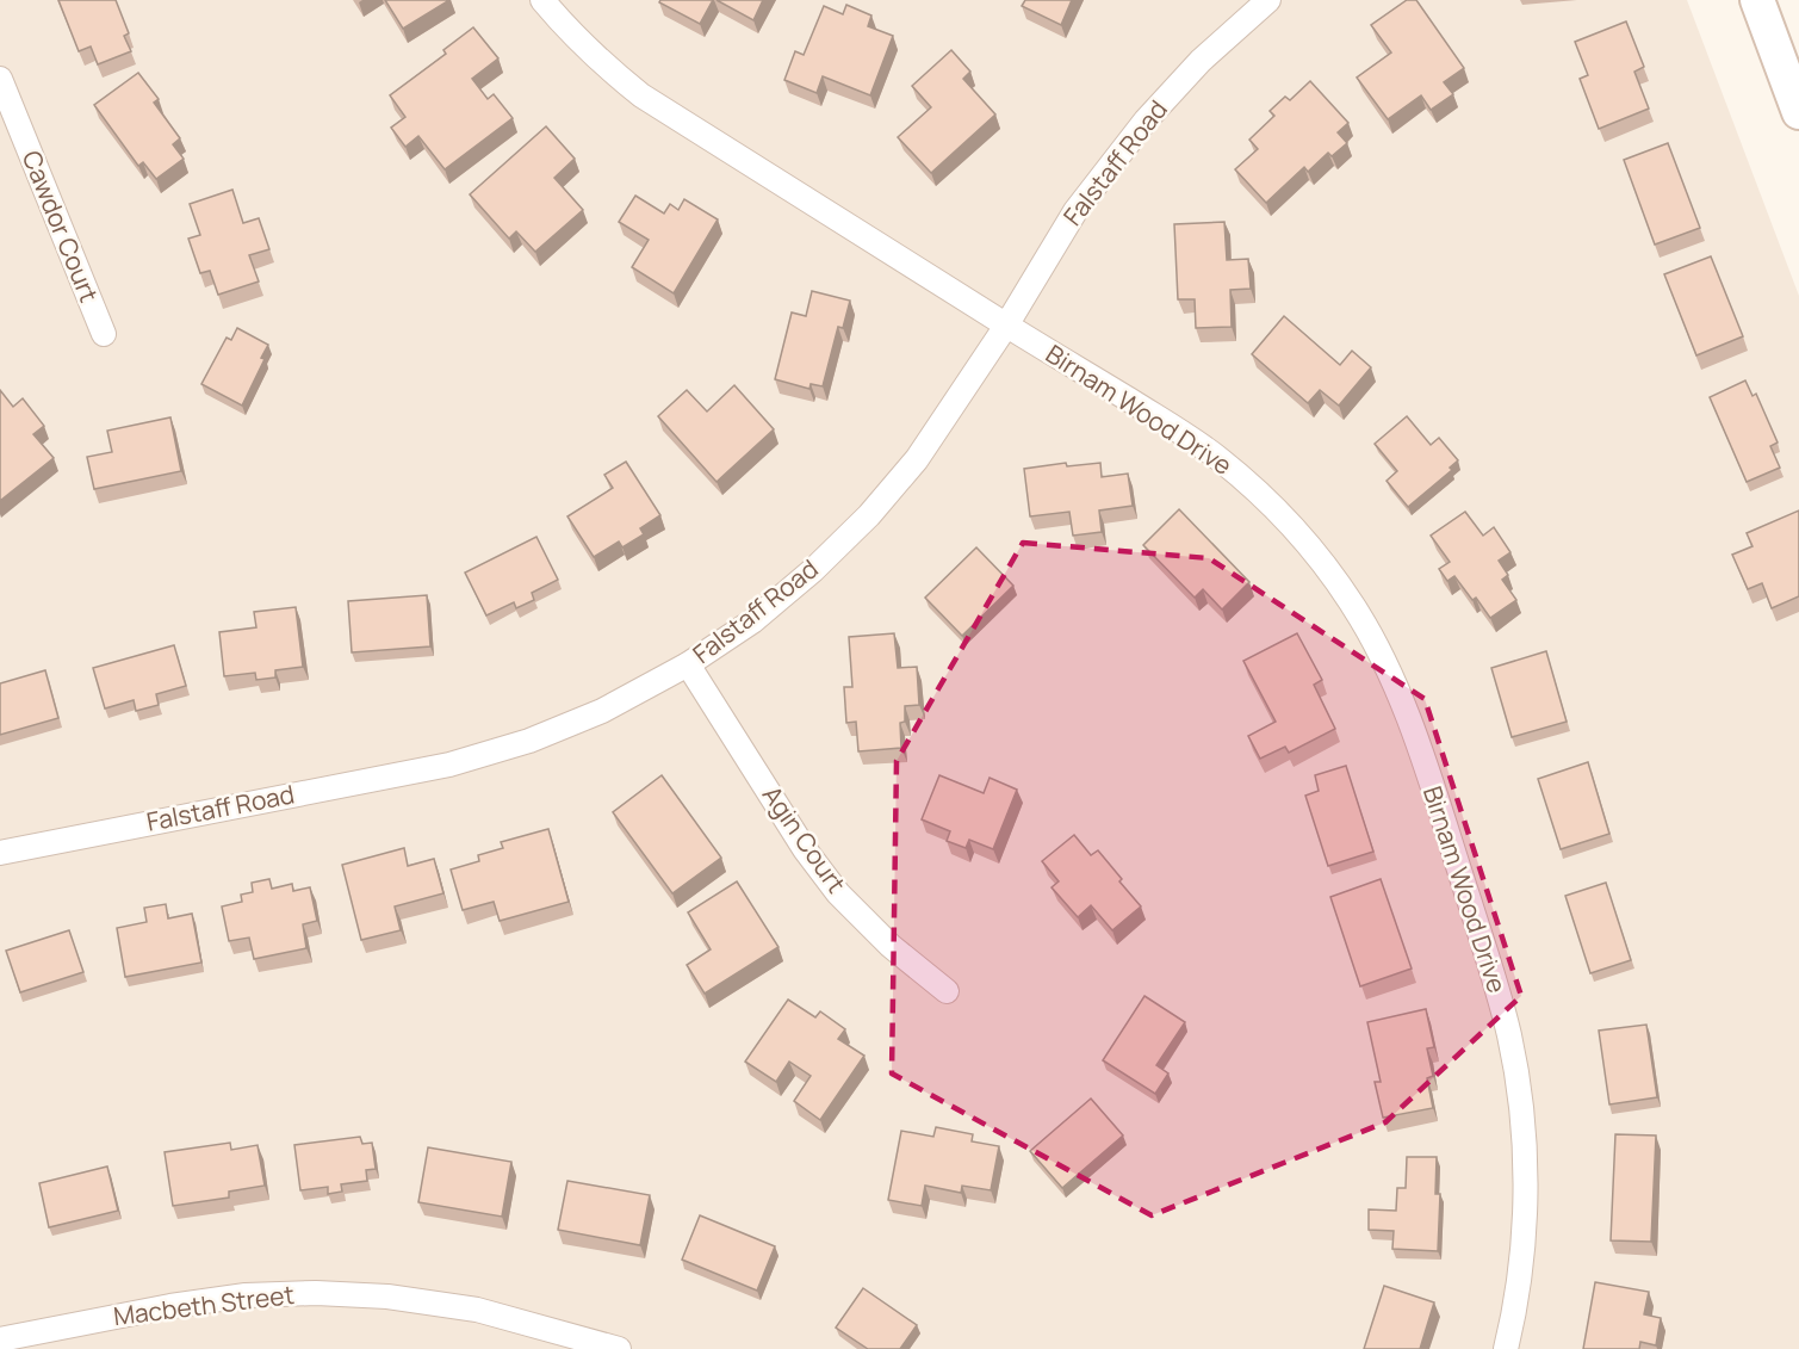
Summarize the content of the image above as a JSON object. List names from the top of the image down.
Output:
{
  "streets": {
    "street": [
      "Falstaff Road",
      "Cawdor Court",
      "Birnam Wood Drive",
      "Agin Court",
      "Macbeth Street"
    ]
  },
  "crossings": [
    ["Falstaff Road", "Birnam Wood Drive"],
    ["Falstaff Road", "Agin Court"]
  ]
}
